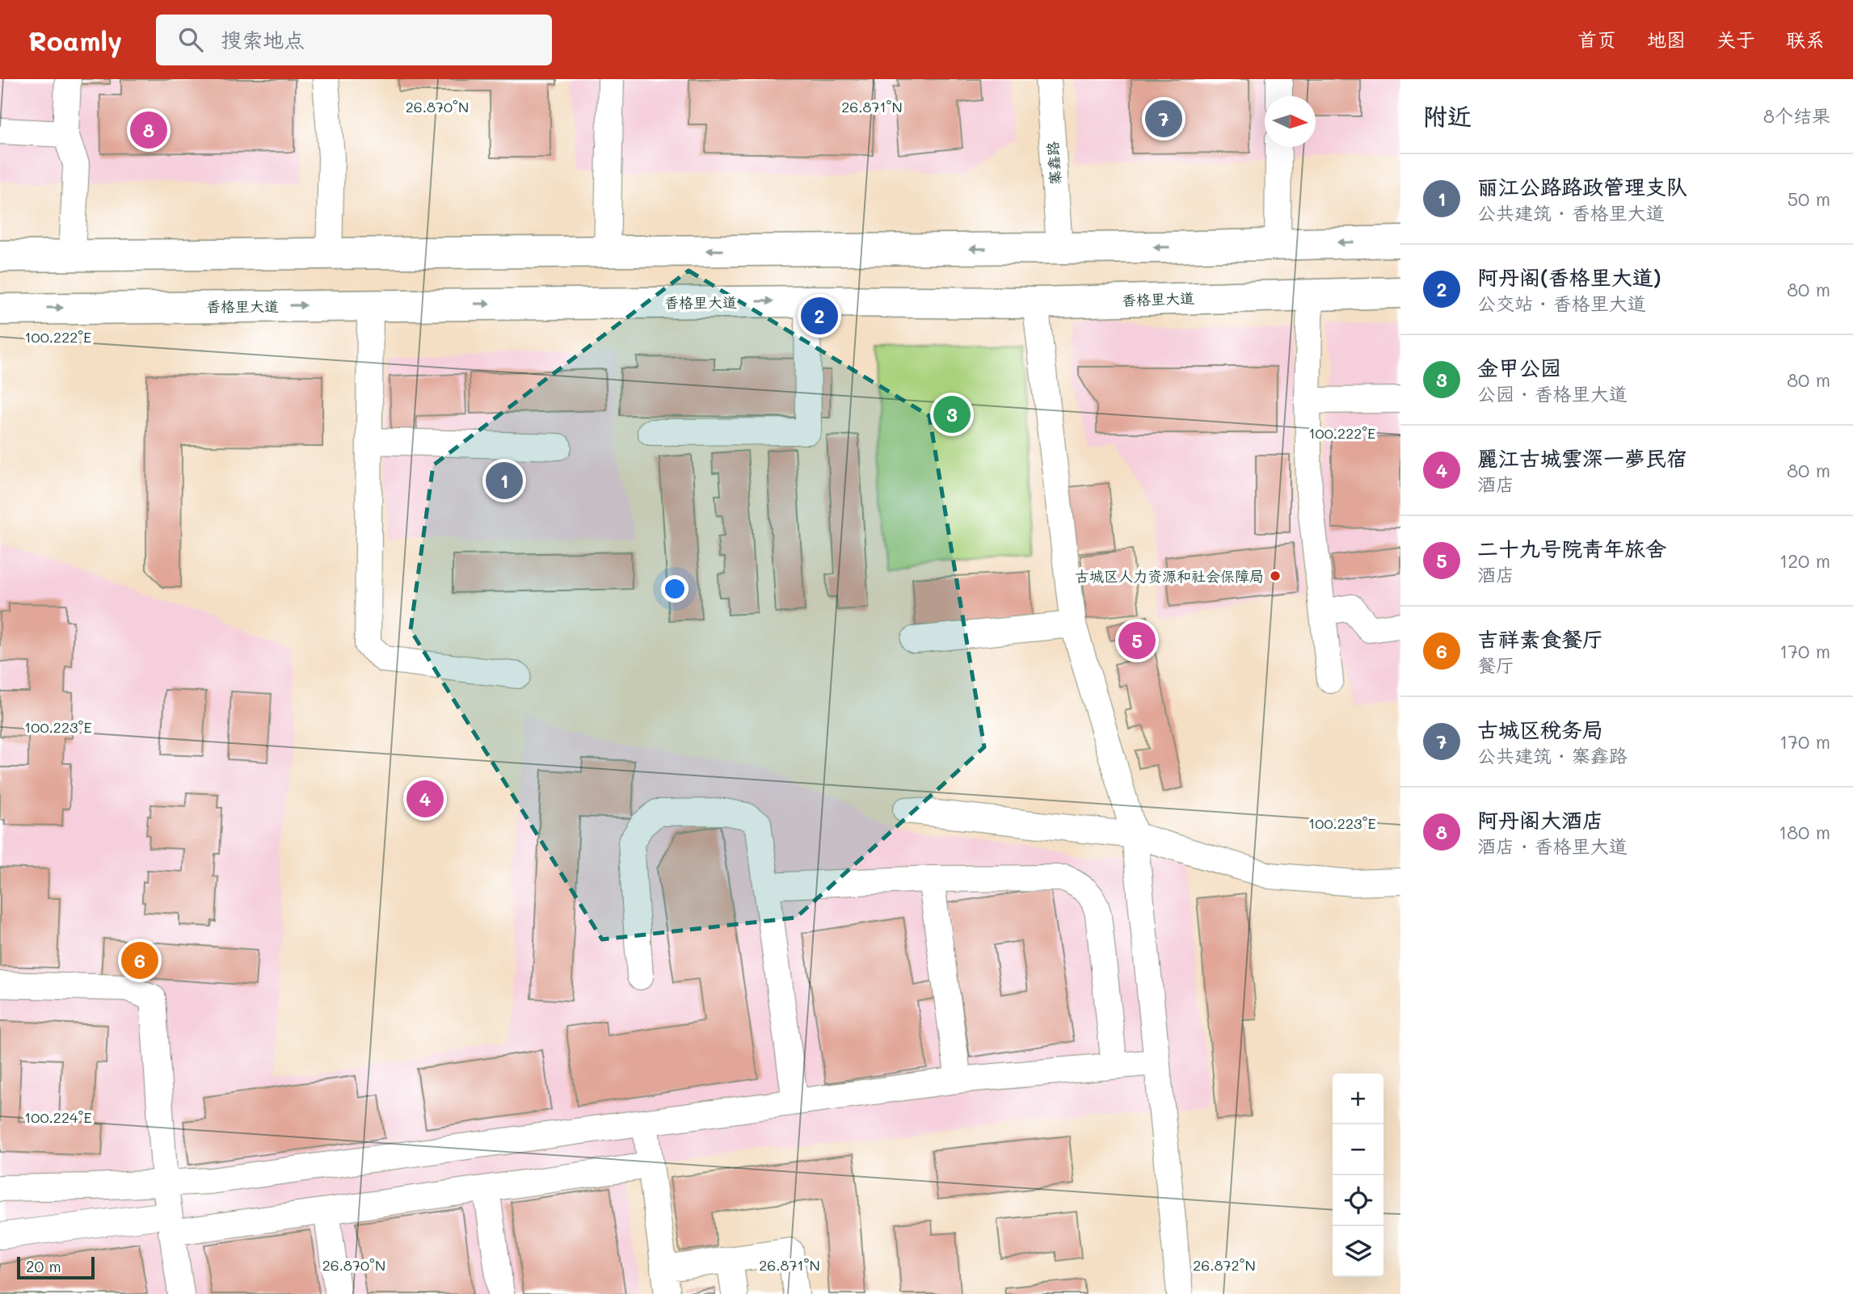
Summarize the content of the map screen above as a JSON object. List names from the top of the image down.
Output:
{
  "streets": {
    "main road": ["香格里大道"],
    "street": ["寨鑫路"]
  },
  "places": ["古城区人力资源和社会保障局"],
  "scale_bar": "20 m",
  "north": "right",
  "page": {
    "header": "Roamly",
    "search": "搜索地点",
    "nav": [
      "首页",
      "地图",
      "关于",
      "联系"
    ],
    "heading": ["附近", "8个结果"],
    "pins": [
      "7",
      "8",
      "2",
      "3",
      "1",
      "5",
      "4",
      "6"
    ],
    "list": [
      {
        "mark": "1",
        "name": "丽江公路路政管理支队",
        "note": "公共建筑 · 香格里大道",
        "value": "50 m"
      },
      {
        "mark": "2",
        "name": "阿丹阁(香格里大道)",
        "note": "公交站 · 香格里大道",
        "value": "80 m"
      },
      {
        "mark": "3",
        "name": "金甲公园",
        "note": "公园 · 香格里大道",
        "value": "80 m"
      },
      {
        "mark": "4",
        "name": "麗江古城雲深一夢民宿",
        "note": "酒店",
        "value": "80 m"
      },
      {
        "mark": "5",
        "name": "二十九号院青年旅舍",
        "note": "酒店",
        "value": "120 m"
      },
      {
        "mark": "6",
        "name": "吉祥素食餐厅",
        "note": "餐厅",
        "value": "170 m"
      },
      {
        "mark": "7",
        "name": "古城区税务局",
        "note": "公共建筑 · 寨鑫路",
        "value": "170 m"
      },
      {
        "mark": "8",
        "name": "阿丹阁大酒店",
        "note": "酒店 · 香格里大道",
        "value": "180 m"
      }
    ],
    "map_buttons": ["+", "−"],
    "scale": "20 m"
  },
  "coordinates": [
    "26.870°N",
    "26.871°N",
    "100.222°E",
    "100.223°E",
    "100.224°E",
    "26.872°N"
  ]
}
